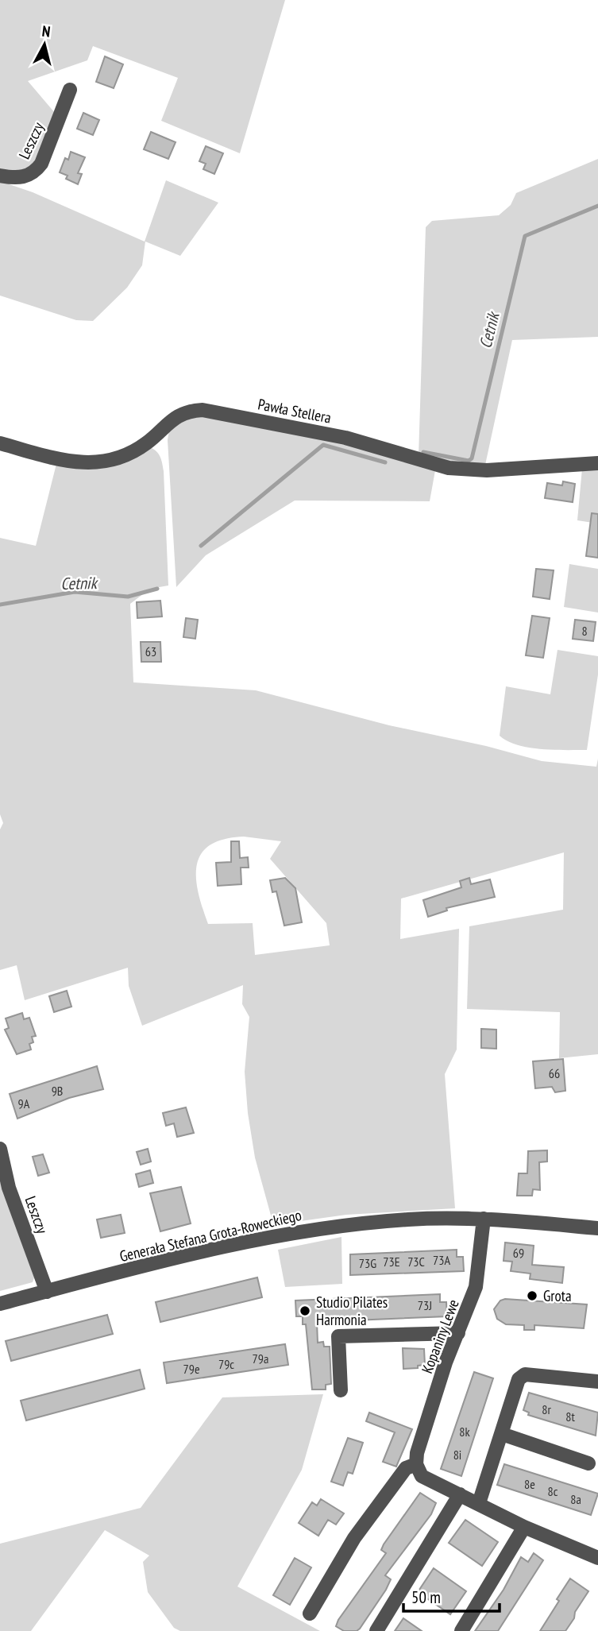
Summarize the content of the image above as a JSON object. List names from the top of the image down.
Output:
{
  "streets": {
    "street": [
      "Leszczy",
      "Pawła Stellera",
      "Generała Stefana Grota-Roweckiego",
      "Kopaniny Lewe"
    ]
  },
  "crossings": [
    ["Leszczy", "Generała Stefana Grota-Roweckiego"],
    ["Generała Stefana Grota-Roweckiego", "Kopaniny Lewe"]
  ],
  "water": ["Cetnik"],
  "places": ["Grota", "Studio Pilates Harmonia"],
  "house_numbers": [
    "8",
    "63",
    "66",
    "9B",
    "9A",
    "69",
    "73A",
    "73E",
    "73C",
    "73G",
    "73J",
    "79a",
    "79c",
    "79e",
    "8r",
    "8t",
    "8k",
    "8i",
    "8e",
    "8c",
    "8a"
  ],
  "scale_bar": "50 m",
  "north": "top"
}
